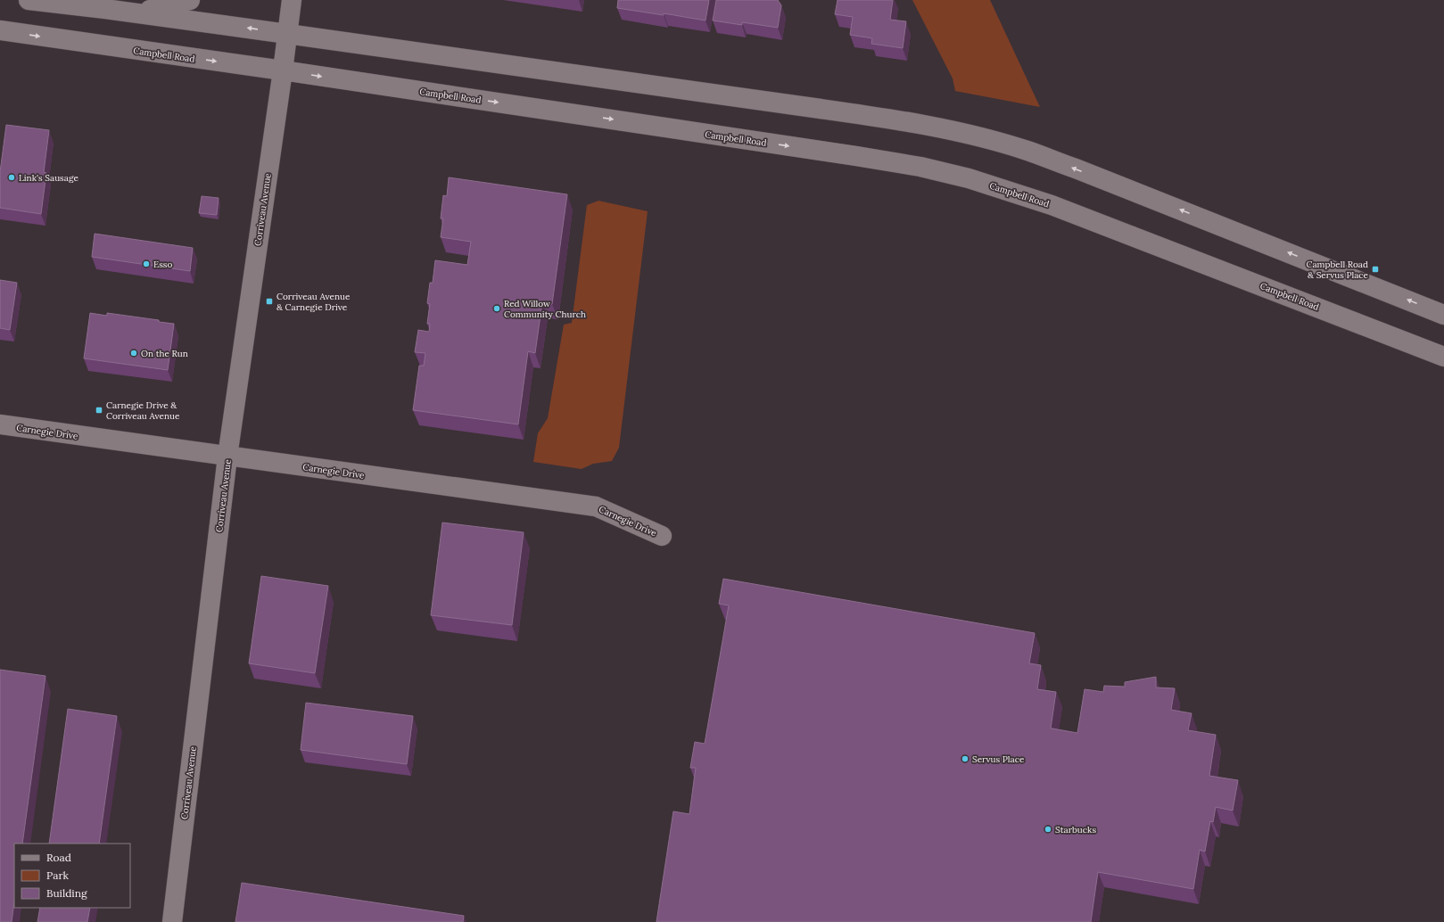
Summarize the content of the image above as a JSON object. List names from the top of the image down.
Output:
{
  "streets": {
    "street": ["Campbell Road", "Corriveau Avenue", "Carnegie Drive"]
  },
  "crossings": [
    ["Campbell Road", "Corriveau Avenue"],
    ["Corriveau Avenue", "Carnegie Drive"]
  ],
  "places": {
    "other": [
      "Link's Sausage",
      "Esso",
      "Red Willow Community Church",
      "On the Run",
      "Servus Place",
      "Starbucks"
    ],
    "transit": ["Campbell Road & Servus Place", "Corriveau Avenue & Carnegie Drive", "Carnegie Drive & Corriveau Avenue"]
  },
  "legend": ["Road", "Park", "Building"]
}
